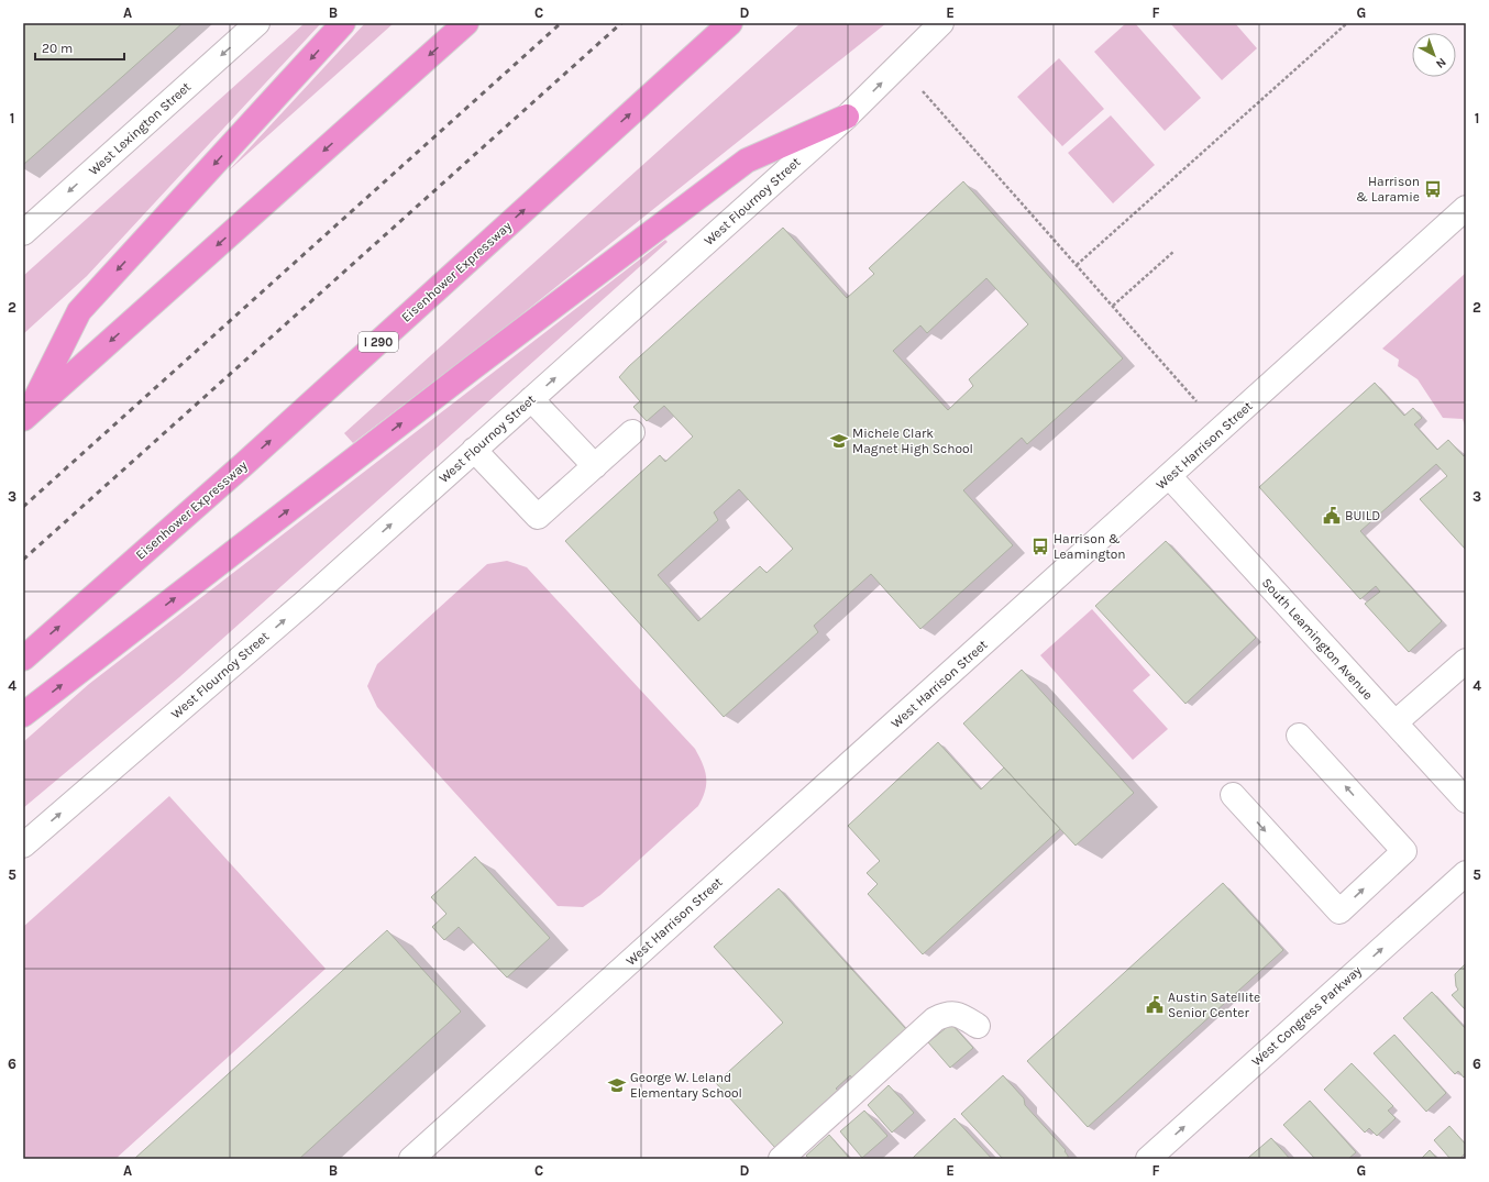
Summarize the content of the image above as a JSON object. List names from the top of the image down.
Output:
{
  "streets": {
    "highway": ["Eisenhower Expressway", "I 290"],
    "street": [
      "West Lexington Street",
      "West Flournoy Street",
      "West Harrison Street",
      "South Leamington Avenue",
      "West Congress Parkway"
    ]
  },
  "crossings": [
    ["West Harrison Street", "South Leamington Avenue"]
  ],
  "one_way": ["West Lexington Street", "West Flournoy Street", "West Congress Parkway"],
  "places": {
    "bus stop": ["Harrison & Laramie", "Harrison & Leamington"],
    "school or university": ["Michele Clark Magnet High School", "George W. Leland Elementary School"],
    "public building": ["BUILD", "Austin Satellite Senior Center"]
  },
  "scale_bar": "20 m",
  "north": "bottom right",
  "grid": {
    "columns": [
      "A",
      "B",
      "C",
      "D",
      "E",
      "F",
      "G"
    ],
    "rows": [
      "1",
      "2",
      "3",
      "4",
      "5",
      "6"
    ]
  }
}
